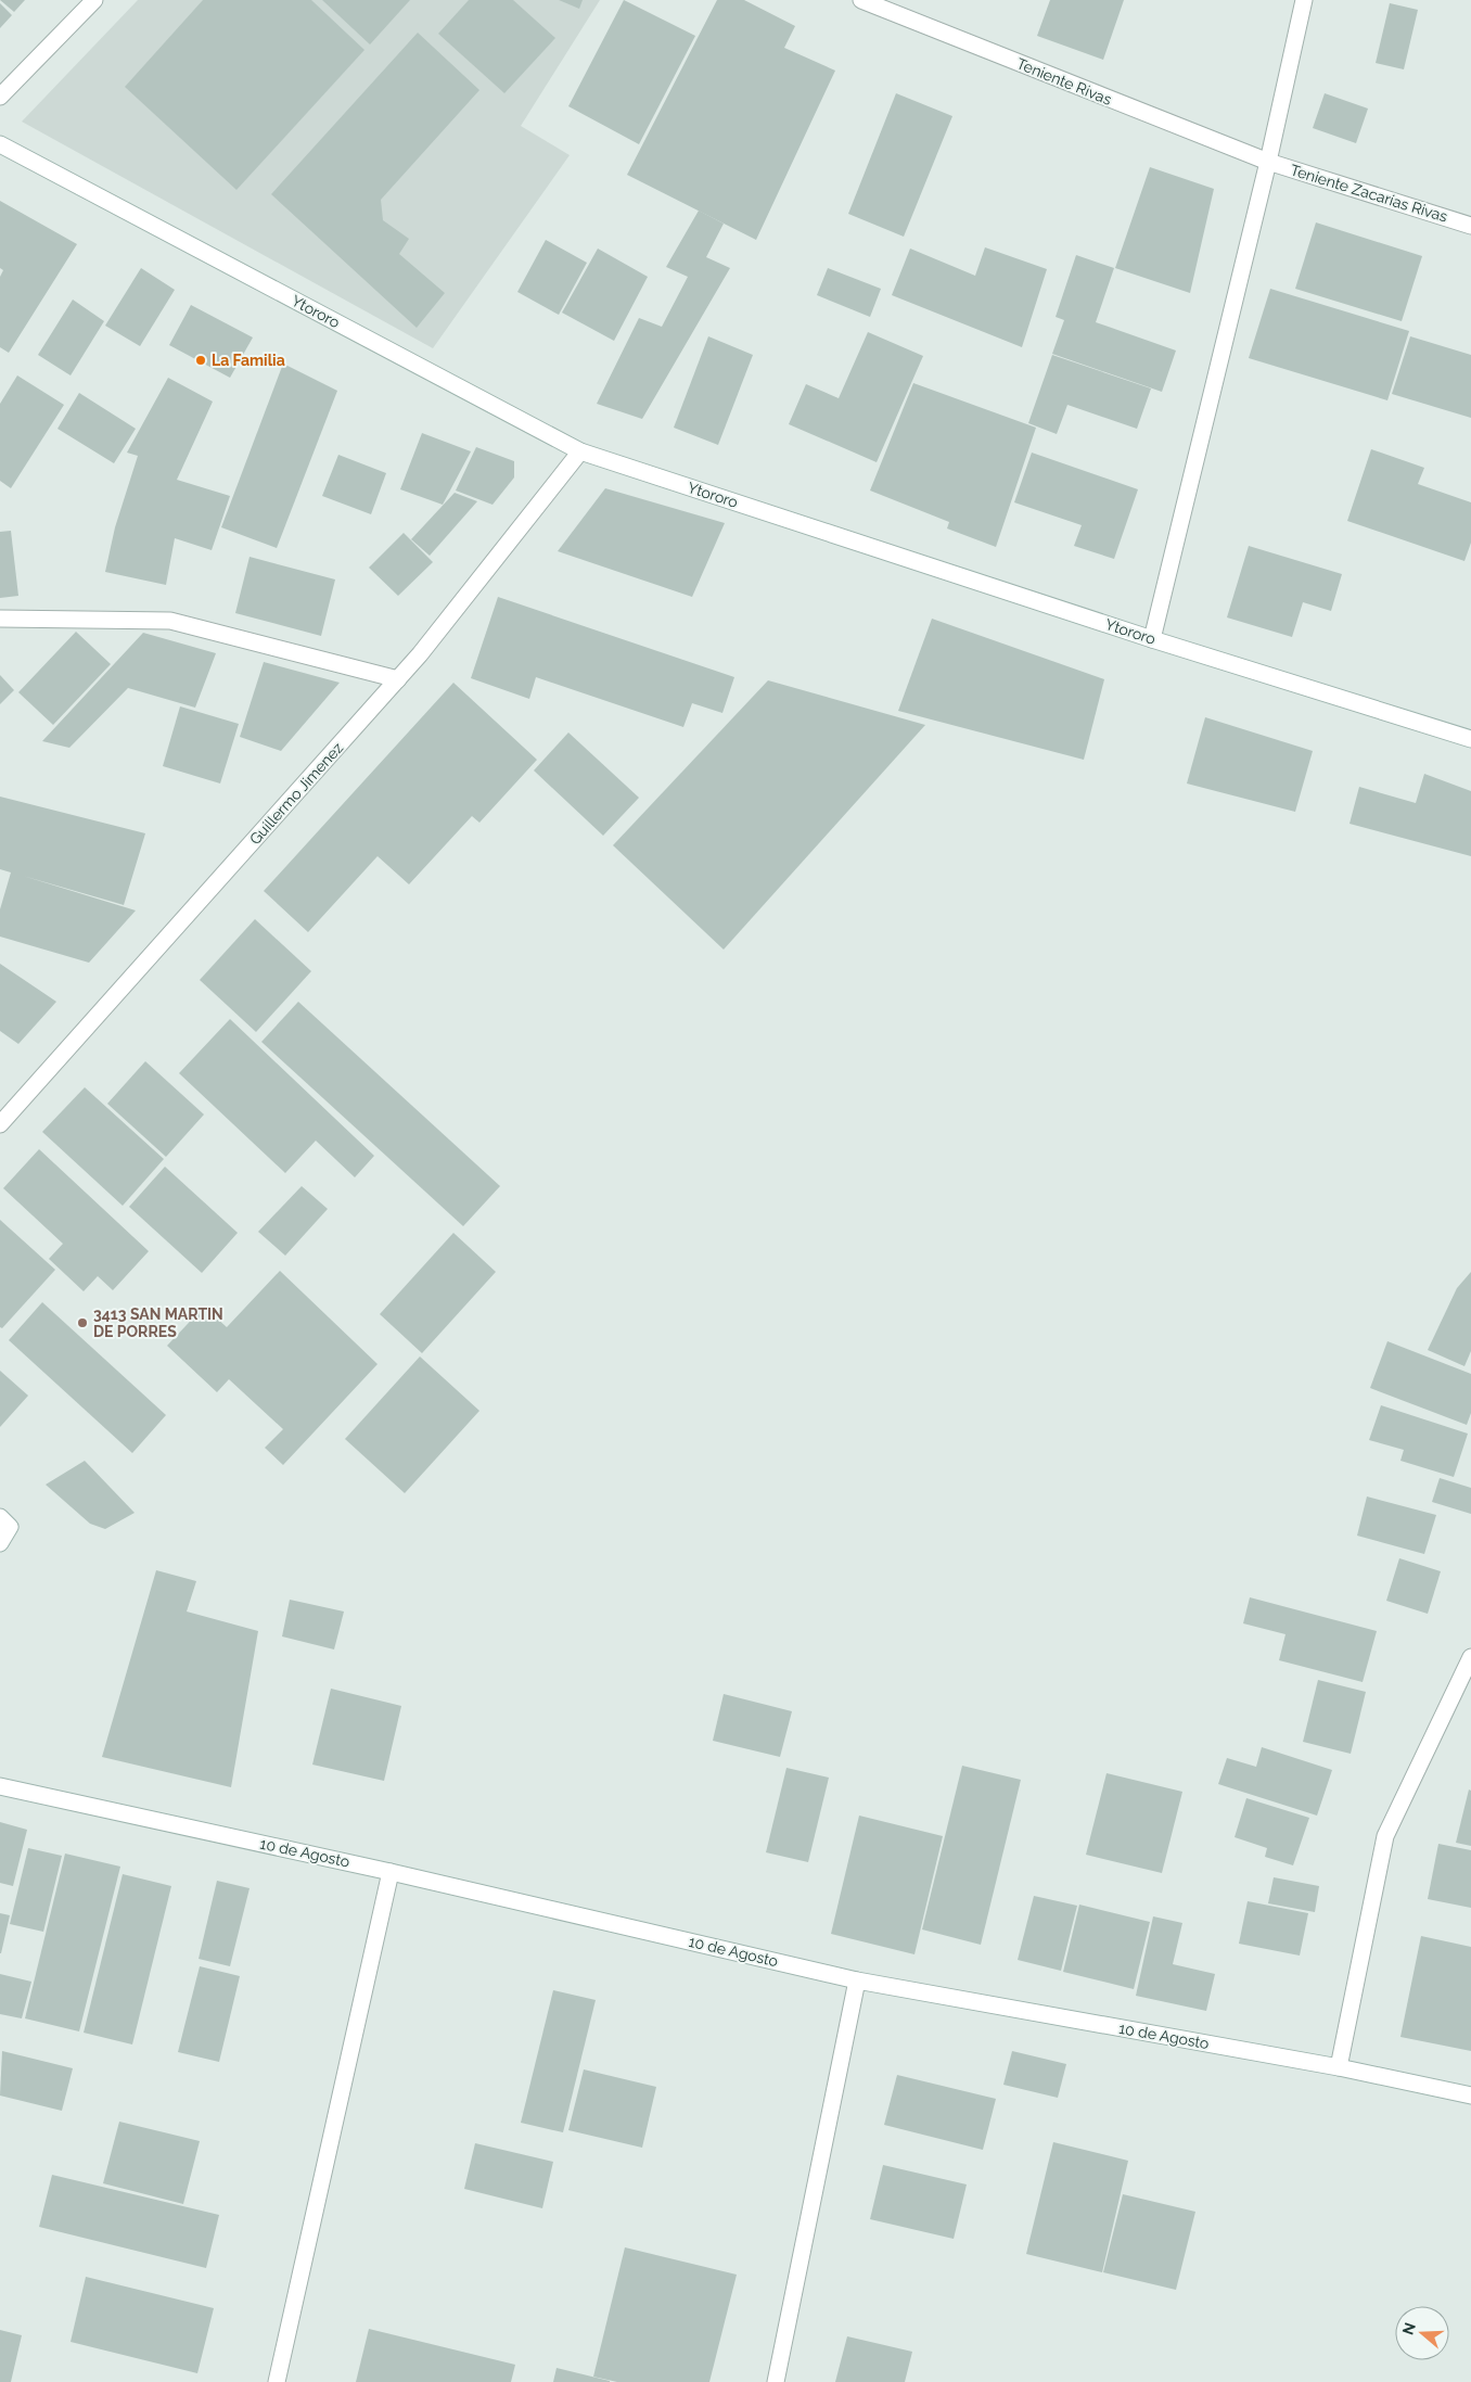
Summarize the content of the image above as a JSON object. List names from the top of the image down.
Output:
{
  "streets": {
    "street": [
      "Teniente Rivas",
      "Teniente Zacarías Rivas",
      "Ytororo",
      "Guillermo Jimenez",
      "10 de Agosto"
    ]
  },
  "crossings": [
    ["Teniente Rivas", "Teniente Zacarías Rivas"],
    ["Ytororo", "Guillermo Jimenez"]
  ],
  "places": ["La Familia", "3413 SAN MARTIN DE PORRES"],
  "north": "left"
}
